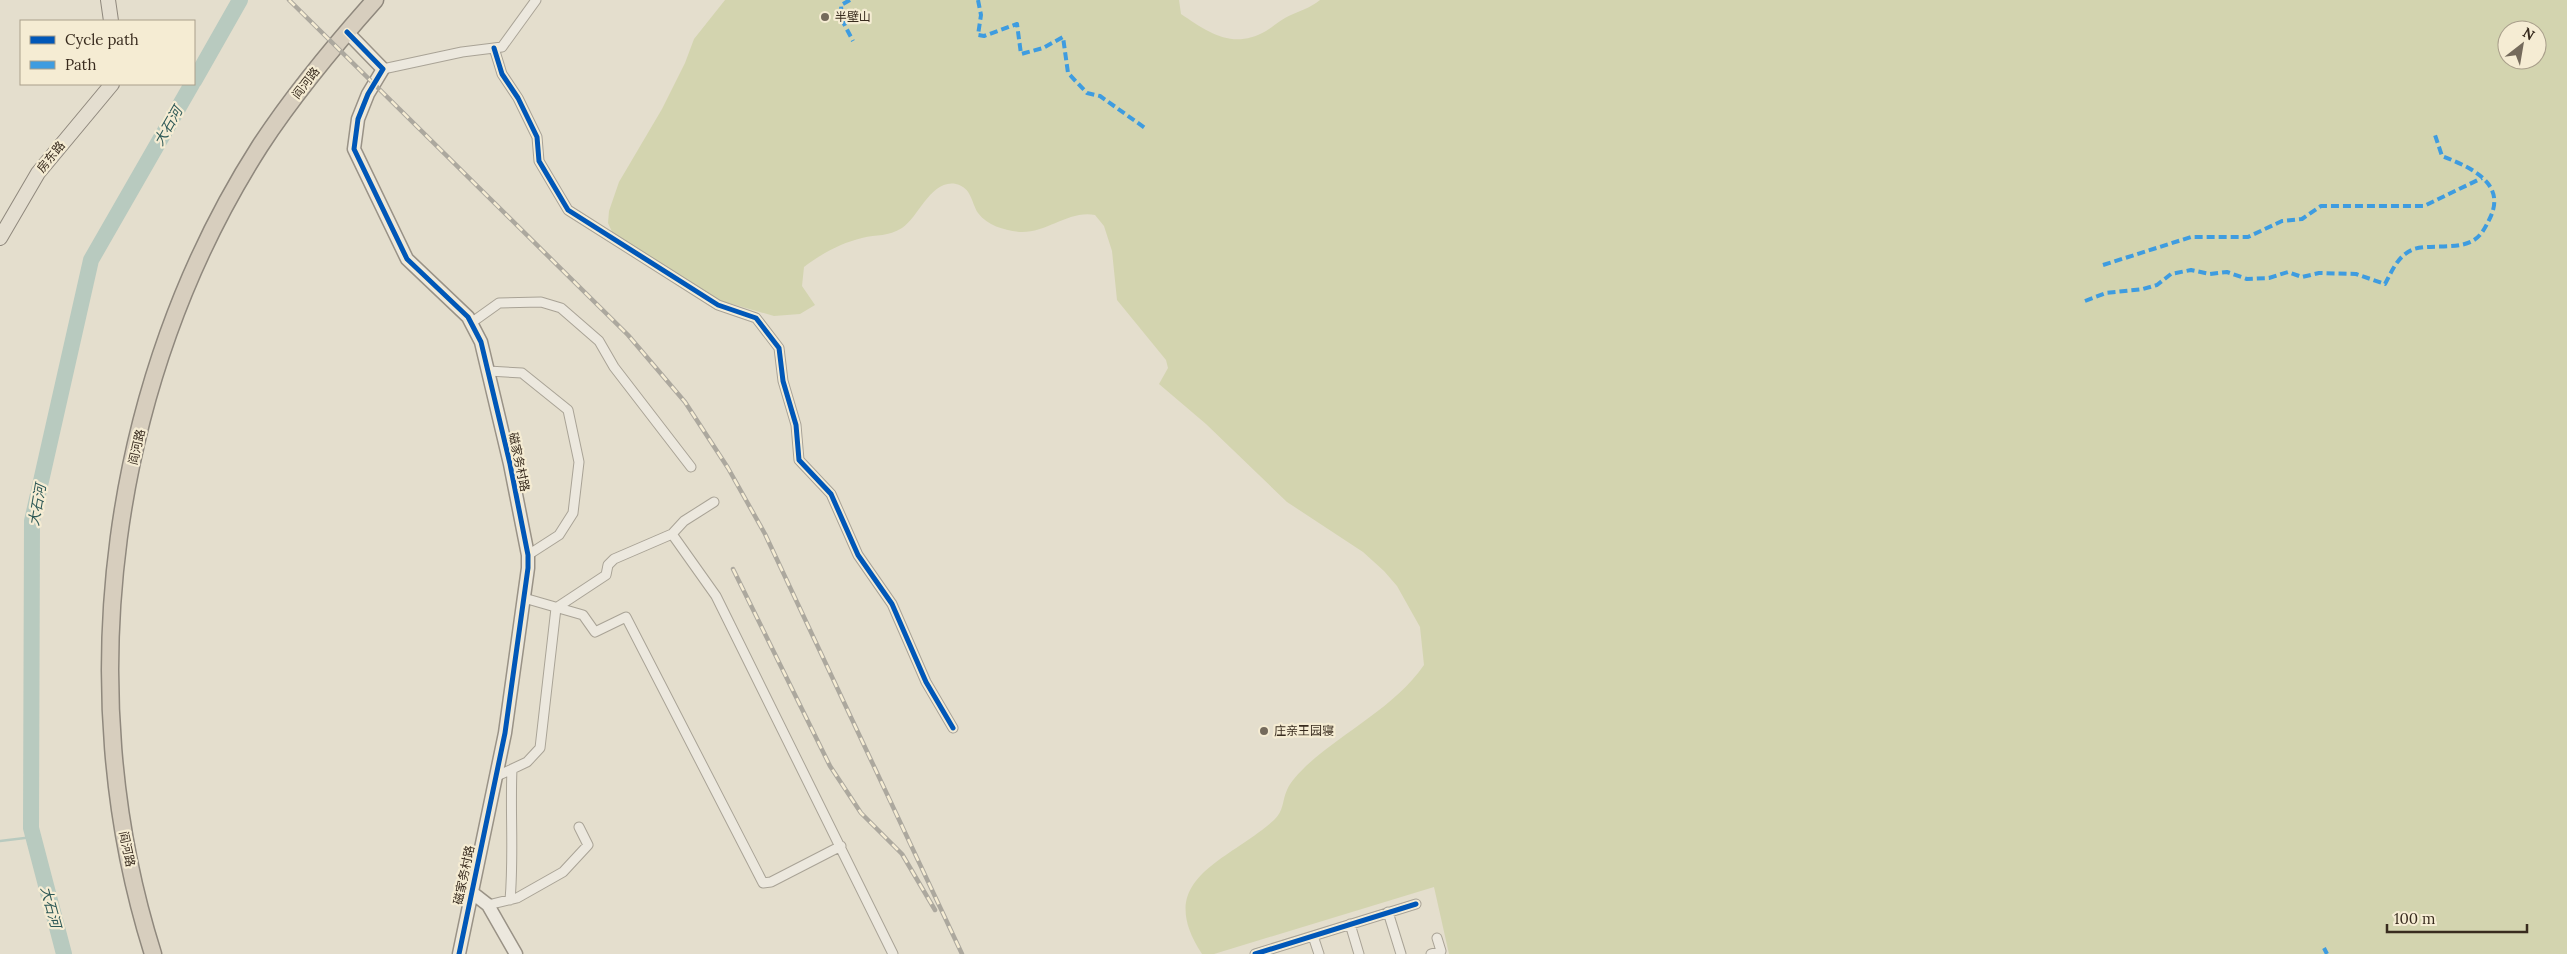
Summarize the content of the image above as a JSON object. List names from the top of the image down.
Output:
{
  "streets": {
    "highway": ["阎河路"],
    "main road": ["房东路"],
    "street": ["磁家务村路"]
  },
  "water": ["大石河"],
  "places": ["半壁山", "庄亲王园寝"],
  "legend": ["Cycle path", "Path"],
  "scale_bar": "100 m",
  "north": "top right"
}
